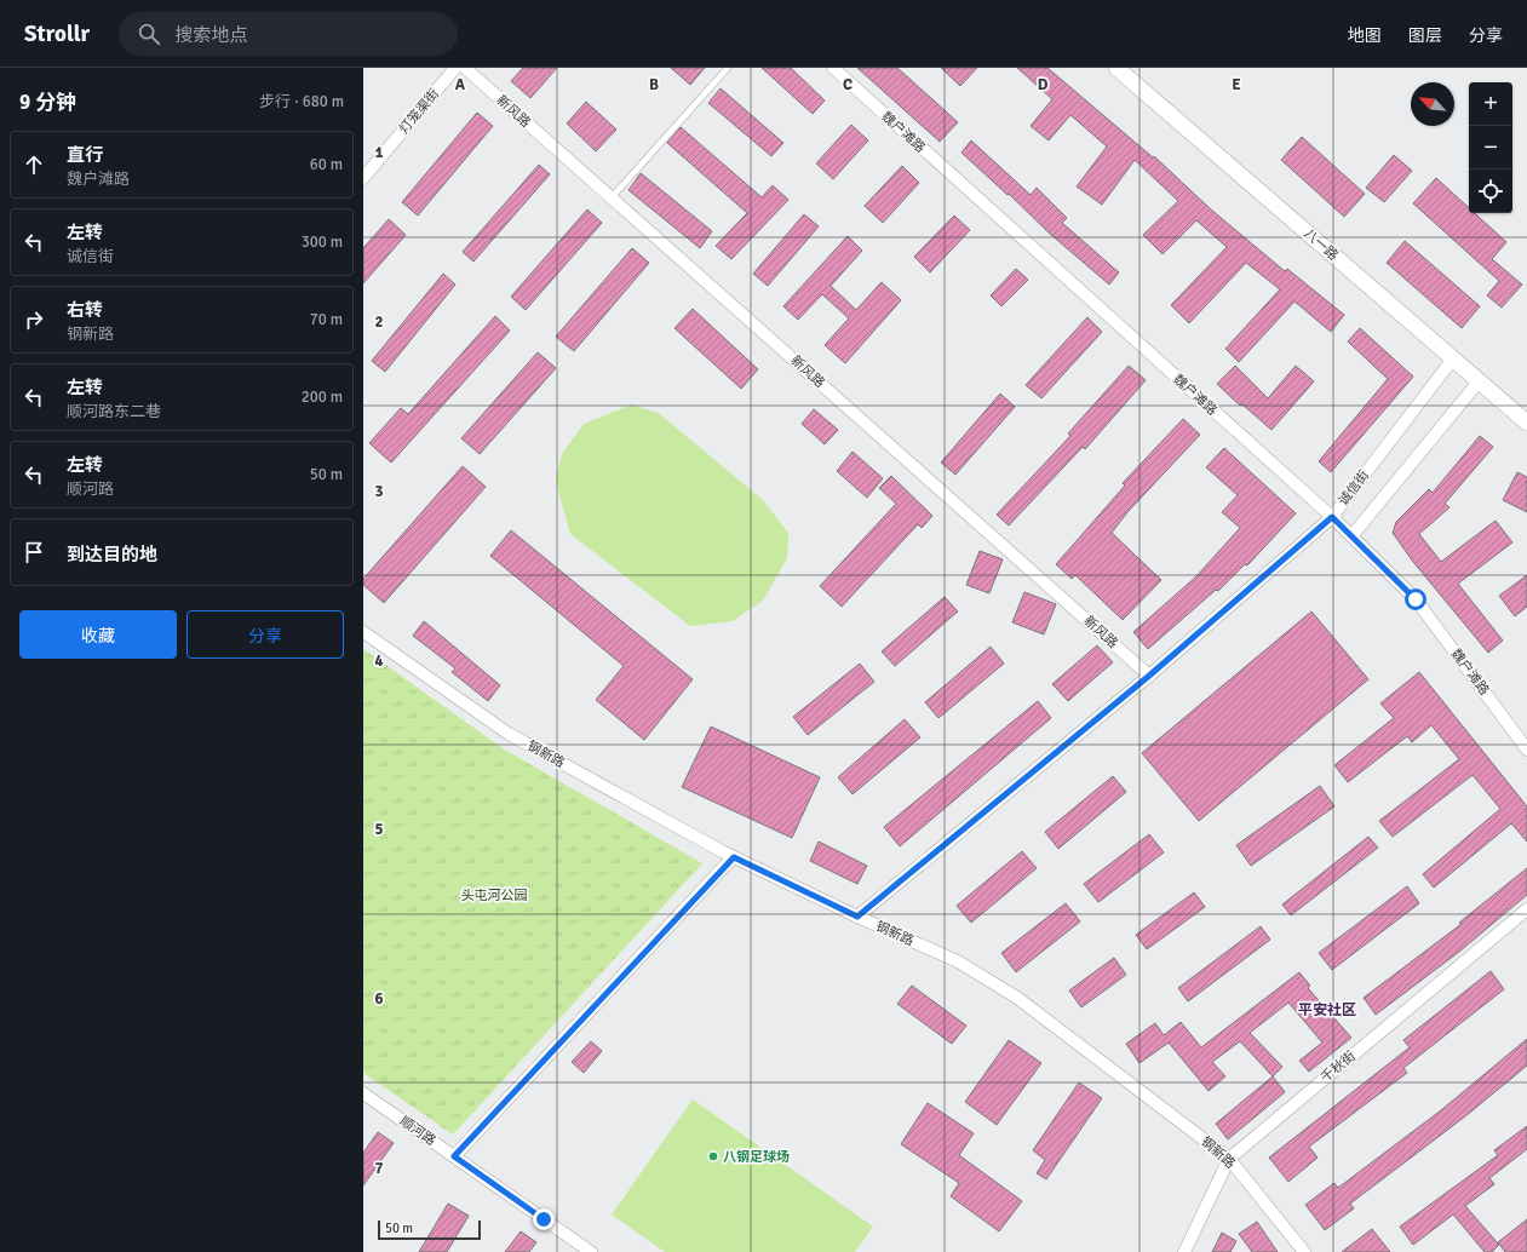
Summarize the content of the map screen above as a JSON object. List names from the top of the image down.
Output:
{
  "streets": {
    "street": [
      "灯笼渠街",
      "新风路",
      "魏户滩路",
      "八一路",
      "诚信街",
      "钢新路",
      "千秋街",
      "顺河路"
    ]
  },
  "crossings": [
    ["新风路", "诚信街"],
    ["魏户滩路", "诚信街"],
    ["八一路", "诚信街"],
    ["诚信街", "钢新路"],
    ["钢新路", "千秋街"]
  ],
  "districts": ["平安社区"],
  "parks": ["头屯河公园"],
  "places": ["八钢足球场"],
  "scale_bar": "50 m",
  "north": "top left",
  "page": {
    "header": "Strollr",
    "search": "搜索地点",
    "nav": ["地图", "图层", "分享"],
    "heading": ["9 分钟", "步行 · 680 m"],
    "map_buttons": ["+", "−"],
    "list": [
      ["直行", "魏户滩路", "60 m"],
      ["左转", "诚信街", "300 m"],
      ["右转", "钢新路", "70 m"],
      ["左转", "顺河路东二巷", "200 m"],
      ["左转", "顺河路", "50 m"],
      "到达目的地"
    ],
    "buttons": ["收藏", "分享"],
    "scale": "50 m"
  },
  "grid": {
    "columns": [
      "A",
      "B",
      "C",
      "D",
      "E"
    ],
    "rows": [
      "1",
      "2",
      "3",
      "4",
      "5",
      "6",
      "7"
    ]
  }
}
